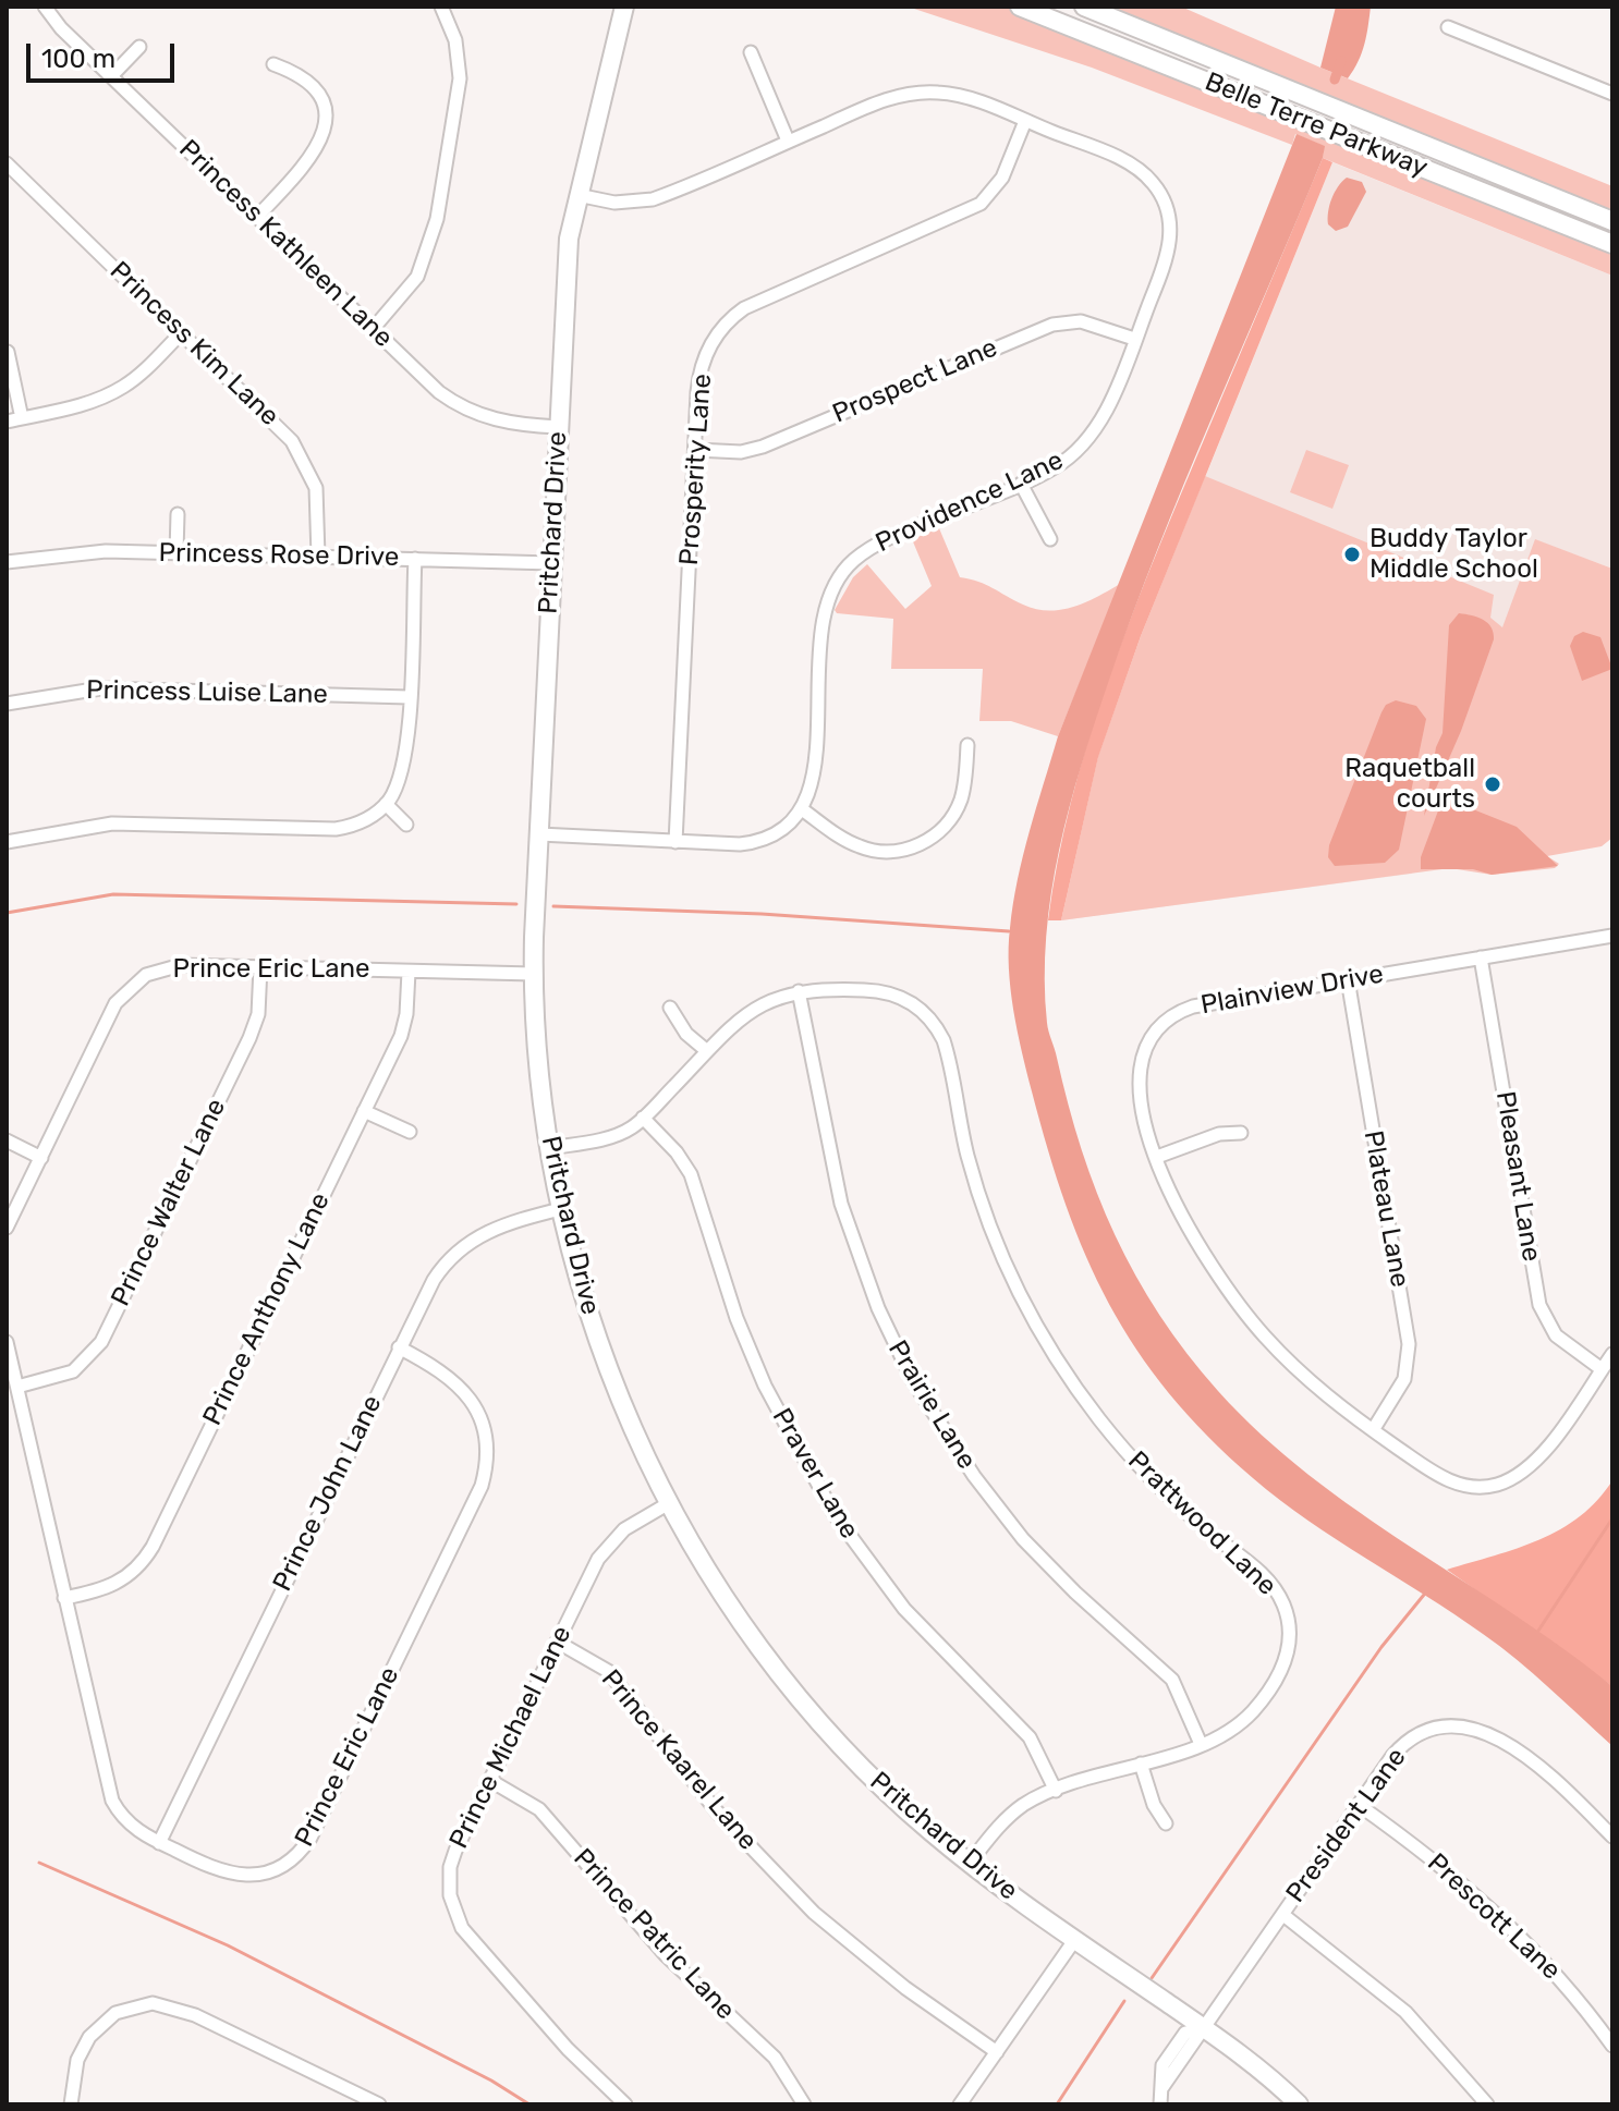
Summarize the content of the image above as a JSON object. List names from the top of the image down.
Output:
{
  "streets": {
    "street": [
      "Belle Terre Parkway",
      "Princess Kathleen Lane",
      "Princess Kim Lane",
      "Prospect Lane",
      "Prosperity Lane",
      "Providence Lane",
      "Pritchard Drive",
      "Princess Rose Drive",
      "Princess Luise Lane",
      "Prince Eric Lane",
      "Plainview Drive",
      "Pleasant Lane",
      "Prince Walter Lane",
      "Plateau Lane",
      "Prince Anthony Lane",
      "Prairie Lane",
      "Praver Lane",
      "Prince John Lane",
      "Prattwood Lane",
      "Prince Michael Lane",
      "Prince Kaarel Lane",
      "President Lane",
      "Prescott Lane",
      "Prince Patric Lane"
    ]
  },
  "crossings": [
    ["Princess Kathleen Lane", "Pritchard Drive"],
    ["Princess Kim Lane", "Princess Rose Drive"],
    ["Prospect Lane", "Prosperity Lane"],
    ["Prospect Lane", "Providence Lane"],
    ["Prosperity Lane", "Providence Lane"],
    ["Providence Lane", "Pritchard Drive"],
    ["Pritchard Drive", "Princess Rose Drive"],
    ["Pritchard Drive", "Prince Eric Lane"],
    ["Pritchard Drive", "Prince John Lane"],
    ["Pritchard Drive", "Prattwood Lane"],
    ["Pritchard Drive", "Prince Michael Lane"],
    ["Pritchard Drive", "President Lane"],
    ["Prince Eric Lane", "Prince Walter Lane"],
    ["Prince Eric Lane", "Prince Anthony Lane"],
    ["Prince Eric Lane", "Prince John Lane"],
    ["Plainview Drive", "Pleasant Lane"],
    ["Plainview Drive", "Plateau Lane"],
    ["Prairie Lane", "Prattwood Lane"],
    ["Praver Lane", "Prattwood Lane"],
    ["Prince Michael Lane", "Prince Kaarel Lane"],
    ["Prince Michael Lane", "Prince Patric Lane"],
    ["President Lane", "Prescott Lane"]
  ],
  "places": ["Buddy Taylor Middle School", "Raquetball courts"],
  "scale_bar": "100 m"
}
